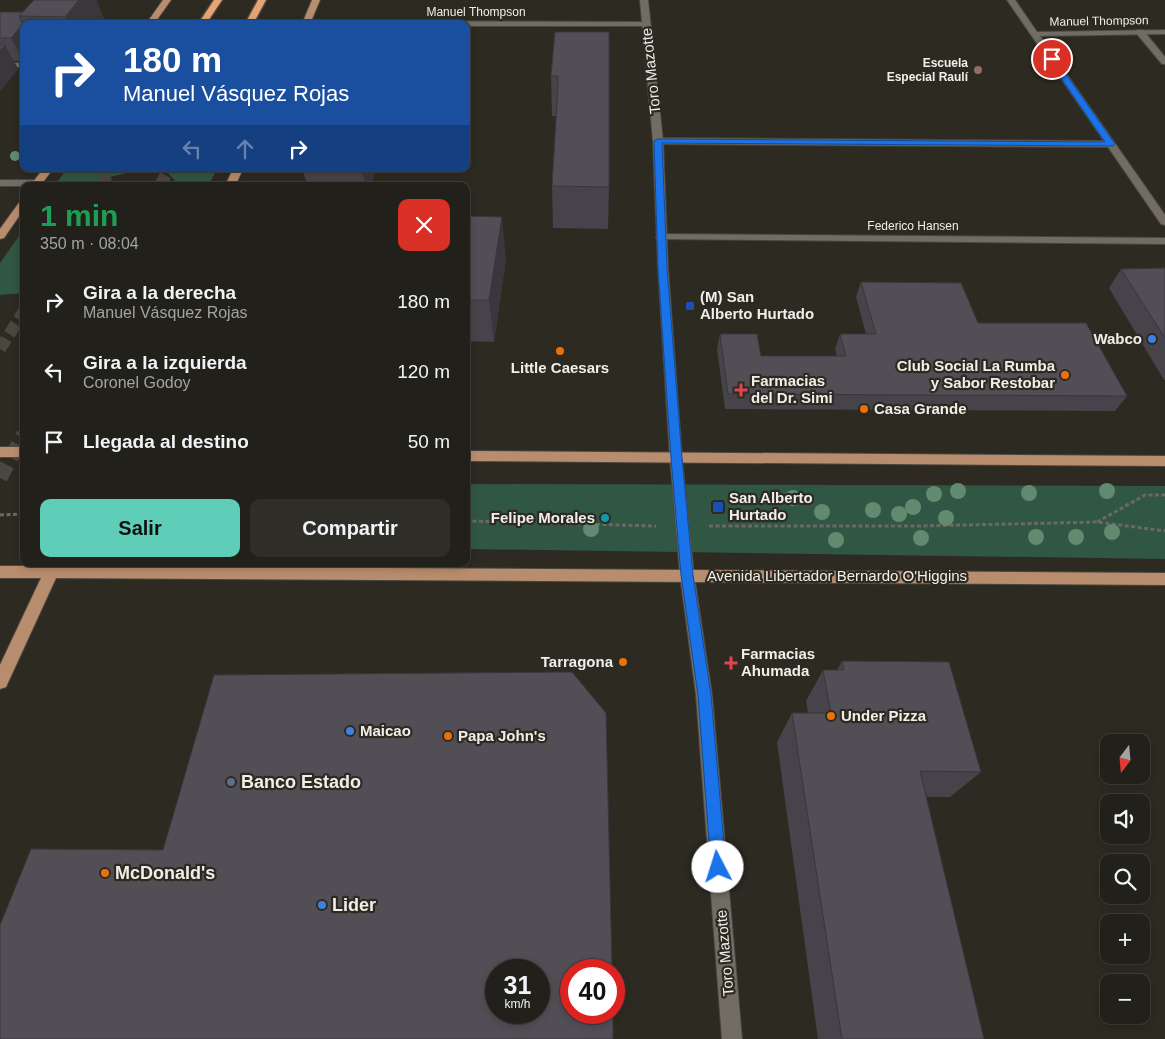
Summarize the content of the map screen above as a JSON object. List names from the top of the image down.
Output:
{
  "streets": {
    "main road": ["Avenida Libertador Bernardo O'Higgins"],
    "street": ["Manuel Thompson", "Toro Mazotte", "Federico Hansen"]
  },
  "crossings": [
    ["Manuel Thompson", "Toro Mazotte"],
    ["Toro Mazotte", "Federico Hansen"],
    ["Toro Mazotte", "Avenida Libertador Bernardo O'Higgins"]
  ],
  "places": {
    "other": [
      "Escuela Especial Raulí",
      "Wabco",
      "Little Caesars",
      "Club Social La Rumba y Sabor Restobar",
      "Casa Grande",
      "Felipe Morales",
      "Tarragona",
      "Under Pizza",
      "Maicao",
      "Papa John's",
      "Banco Estado",
      "McDonald's",
      "Lider"
    ],
    "transit": ["(M) San Alberto Hurtado", "San Alberto Hurtado"],
    "health": ["Farmacias del Dr. Simi", "Farmacias Ahumada"]
  },
  "north": "bottom",
  "page": {
    "turn": ["180 m", "Manuel Vásquez Rojas"],
    "heading": ["1 min", "350 m · 08:04"],
    "list": [
      {
        "name": "Gira a la derecha",
        "note": "Manuel Vásquez Rojas",
        "value": "180 m"
      },
      {
        "name": "Gira a la izquierda",
        "note": "Coronel Godoy",
        "value": "120 m"
      },
      {
        "name": "Llegada al destino",
        "value": "50 m"
      }
    ],
    "buttons": ["Salir", "Compartir"],
    "map_buttons": ["+", "−"],
    "speed": "31 km/h",
    "limit": "40"
  }
}
